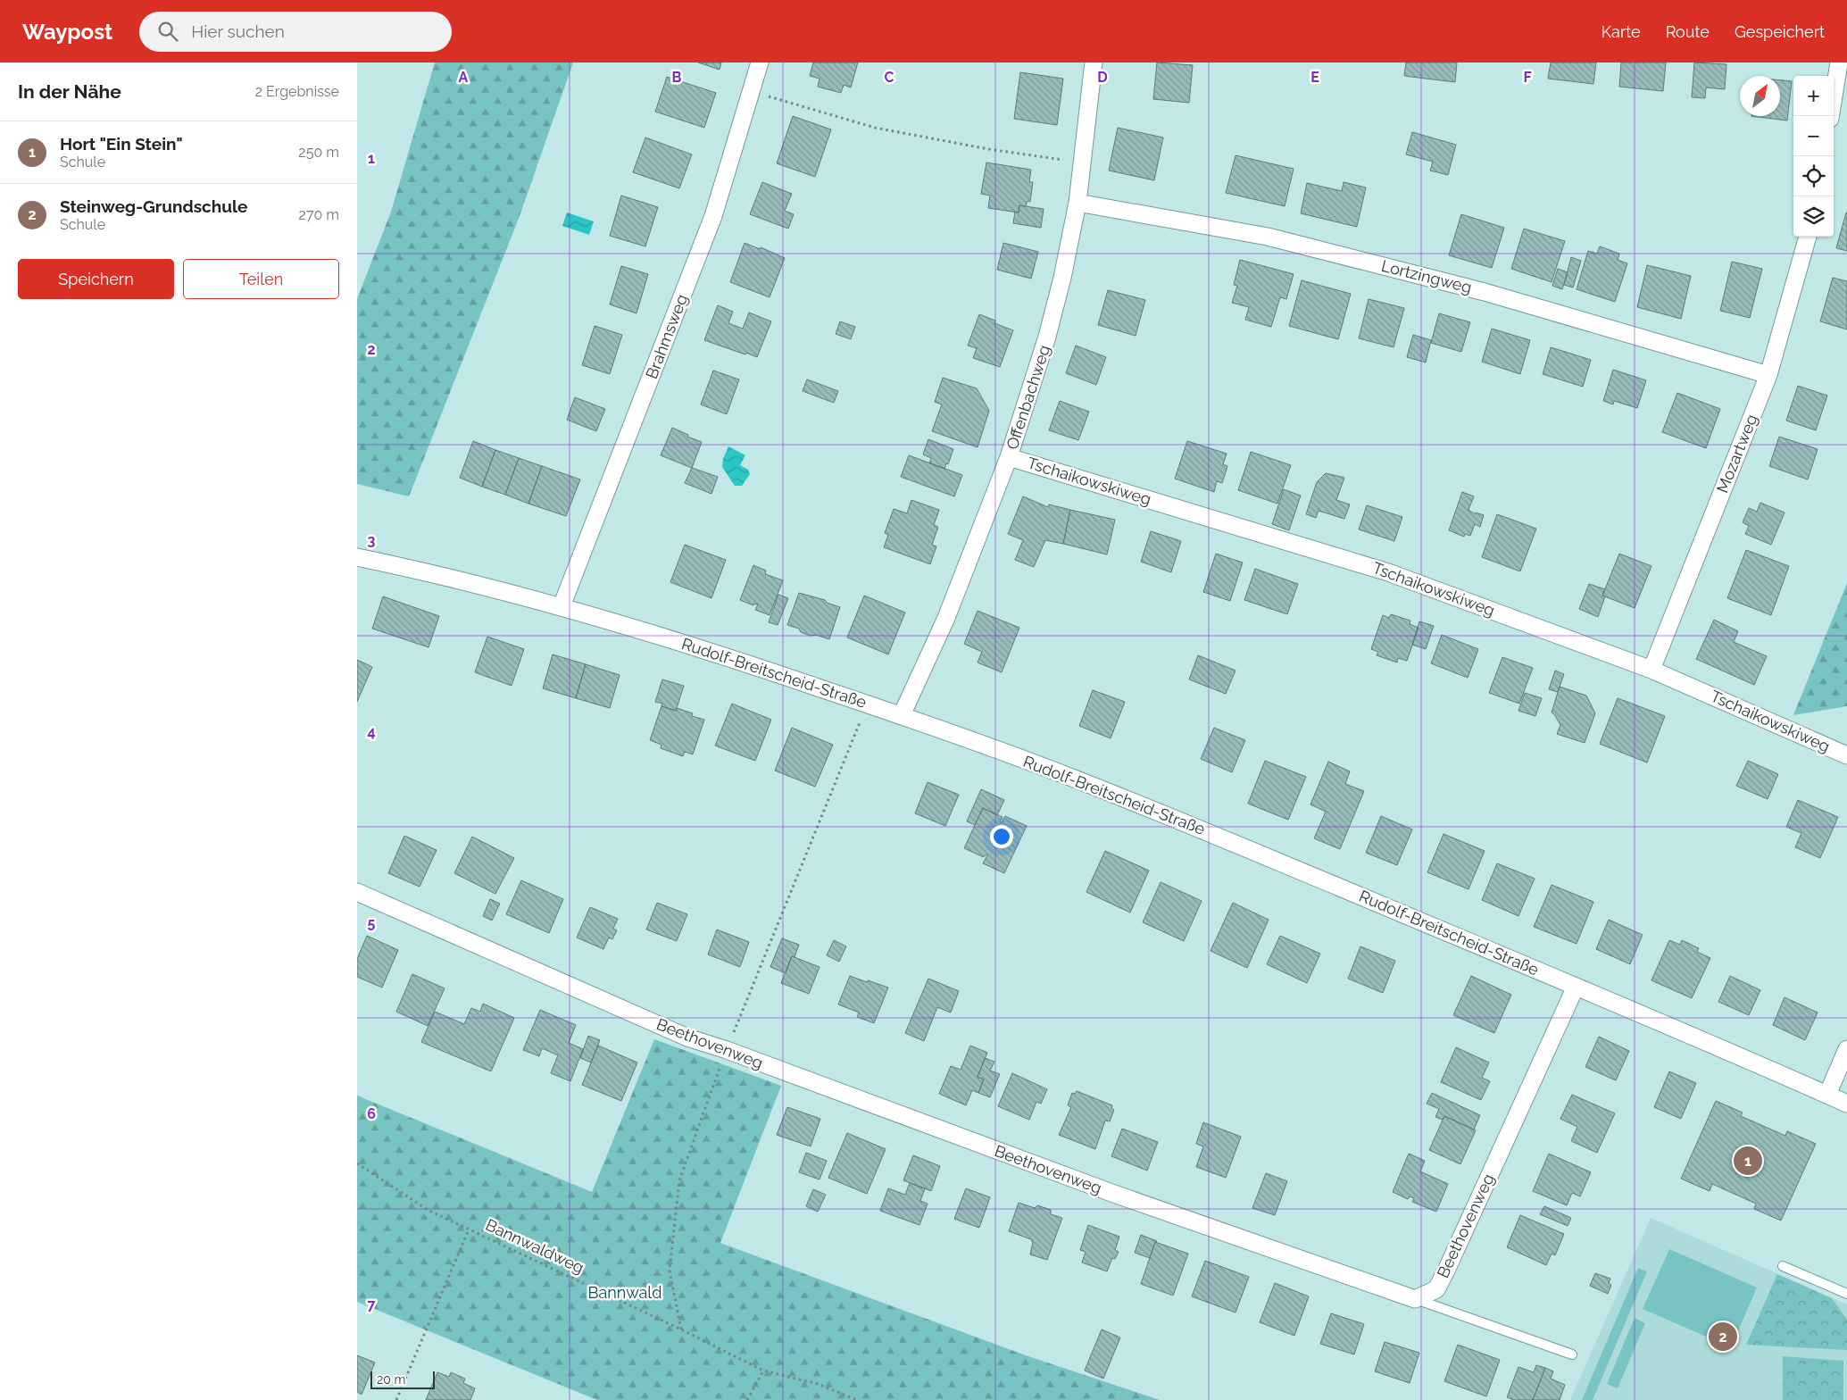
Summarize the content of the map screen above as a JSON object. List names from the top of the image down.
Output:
{
  "streets": {
    "street": [
      "Lortzingweg",
      "Brahmsweg",
      "Offenbachweg",
      "Mozartweg",
      "Tschaikowskiweg",
      "Rudolf-Breitscheid-Straße",
      "Beethovenweg"
    ],
    "path": ["Bannwaldweg"]
  },
  "crossings": [
    ["Lortzingweg", "Offenbachweg"],
    ["Lortzingweg", "Mozartweg"],
    ["Brahmsweg", "Rudolf-Breitscheid-Straße"],
    ["Offenbachweg", "Tschaikowskiweg"],
    ["Offenbachweg", "Rudolf-Breitscheid-Straße"],
    ["Mozartweg", "Tschaikowskiweg"],
    ["Rudolf-Breitscheid-Straße", "Beethovenweg"]
  ],
  "parks": ["Bannwald"],
  "scale_bar": "20 m",
  "north": "top right",
  "page": {
    "header": "Waypost",
    "search": "Hier suchen",
    "nav": ["Karte", "Route", "Gespeichert"],
    "heading": ["In der Nähe", "2 Ergebnisse"],
    "map_buttons": ["+", "−"],
    "list": [
      {
        "mark": "1",
        "name": "Hort \"Ein Stein\"",
        "note": "Schule",
        "value": "250 m"
      },
      {
        "mark": "2",
        "name": "Steinweg-Grundschule",
        "note": "Schule",
        "value": "270 m"
      }
    ],
    "buttons": ["Speichern", "Teilen"],
    "pins": ["1", "2"],
    "scale": "20 m"
  },
  "grid": {
    "columns": [
      "A",
      "B",
      "C",
      "D",
      "E",
      "F"
    ],
    "rows": [
      "1",
      "2",
      "3",
      "4",
      "5",
      "6",
      "7"
    ]
  }
}
